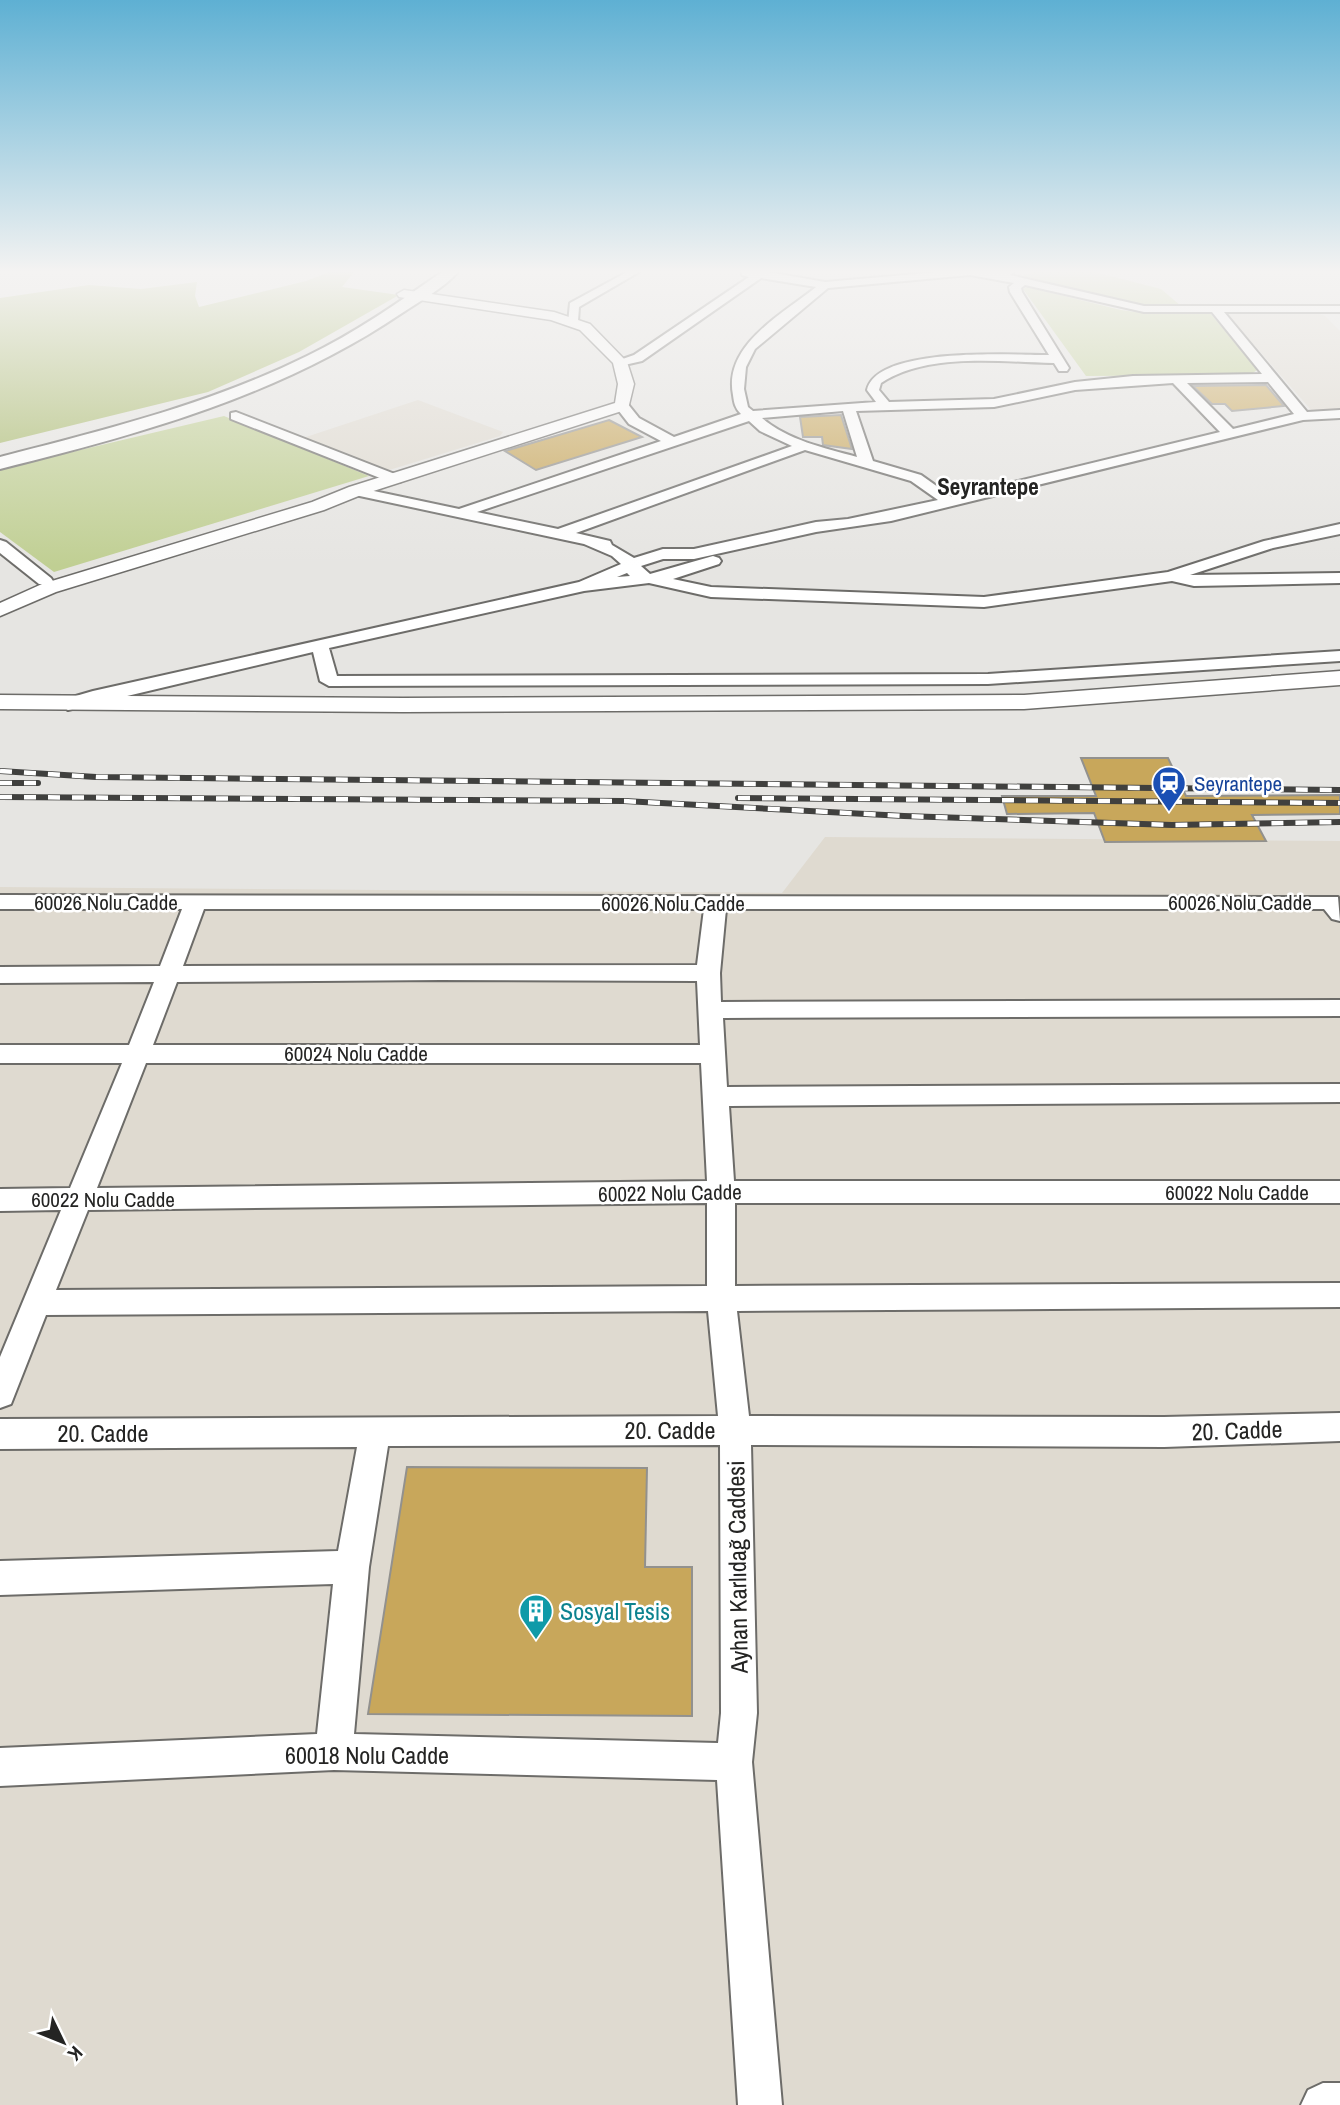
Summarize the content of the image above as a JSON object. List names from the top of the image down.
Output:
{
  "streets": {
    "street": [
      "60026 Nolu Cadde",
      "60024 Nolu Cadde",
      "60022 Nolu Cadde",
      "20. Cadde",
      "Ayhan Karlıdağ Caddesi",
      "60018 Nolu Cadde"
    ]
  },
  "crossings": [
    ["60026 Nolu Cadde", "Ayhan Karlıdağ Caddesi"],
    ["60024 Nolu Cadde", "Ayhan Karlıdağ Caddesi"],
    ["60022 Nolu Cadde", "Ayhan Karlıdağ Caddesi"],
    ["20. Cadde", "Ayhan Karlıdağ Caddesi"],
    ["Ayhan Karlıdağ Caddesi", "60018 Nolu Cadde"]
  ],
  "districts": ["Seyrantepe"],
  "places": {
    "station": ["Seyrantepe"],
    "building": ["Sosyal Tesis"]
  },
  "north": "bottom right"
}
